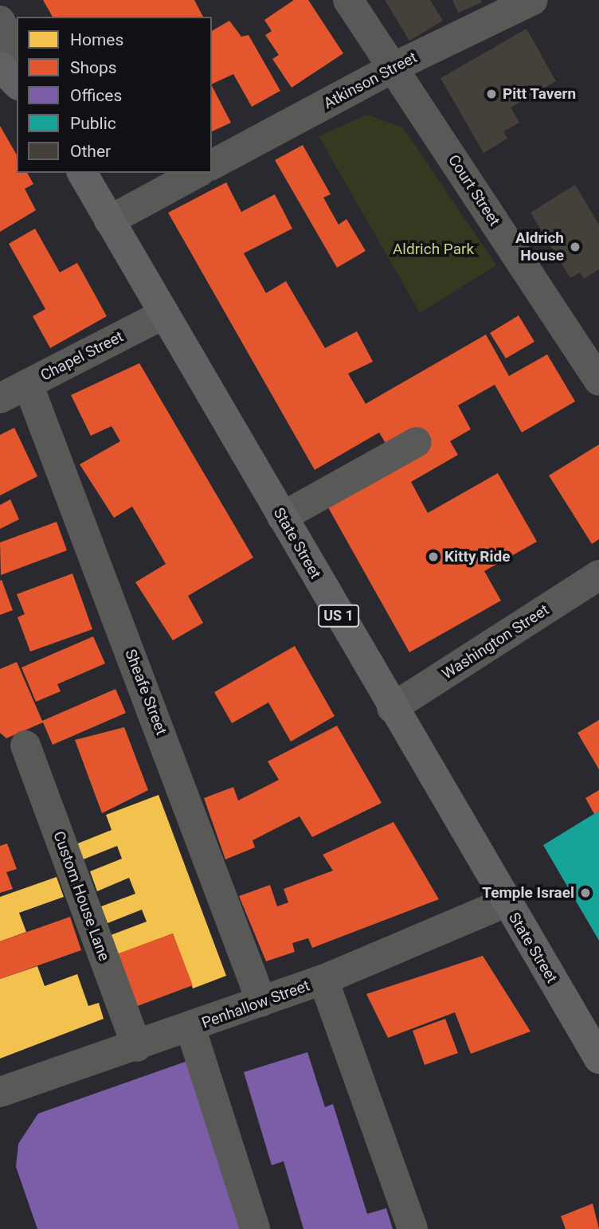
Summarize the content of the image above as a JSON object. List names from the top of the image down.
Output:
{
  "streets": {
    "main road": ["State Street", "US 1"],
    "street": [
      "Atkinson Street",
      "Court Street",
      "Chapel Street",
      "Washington Street",
      "Sheafe Street",
      "Custom House Lane",
      "Penhallow Street"
    ]
  },
  "crossings": [
    ["Atkinson Street", "Court Street"],
    ["Chapel Street", "State Street"],
    ["Chapel Street", "Sheafe Street"],
    ["State Street", "Washington Street"],
    ["State Street", "Penhallow Street"],
    ["Sheafe Street", "Penhallow Street"],
    ["Custom House Lane", "Penhallow Street"]
  ],
  "parks": ["Aldrich Park"],
  "places": [
    "Pitt Tavern",
    "Aldrich House",
    "Kitty Ride",
    "Temple Israel"
  ],
  "legend": [
    "Homes",
    "Shops",
    "Offices",
    "Public",
    "Other"
  ]
}
